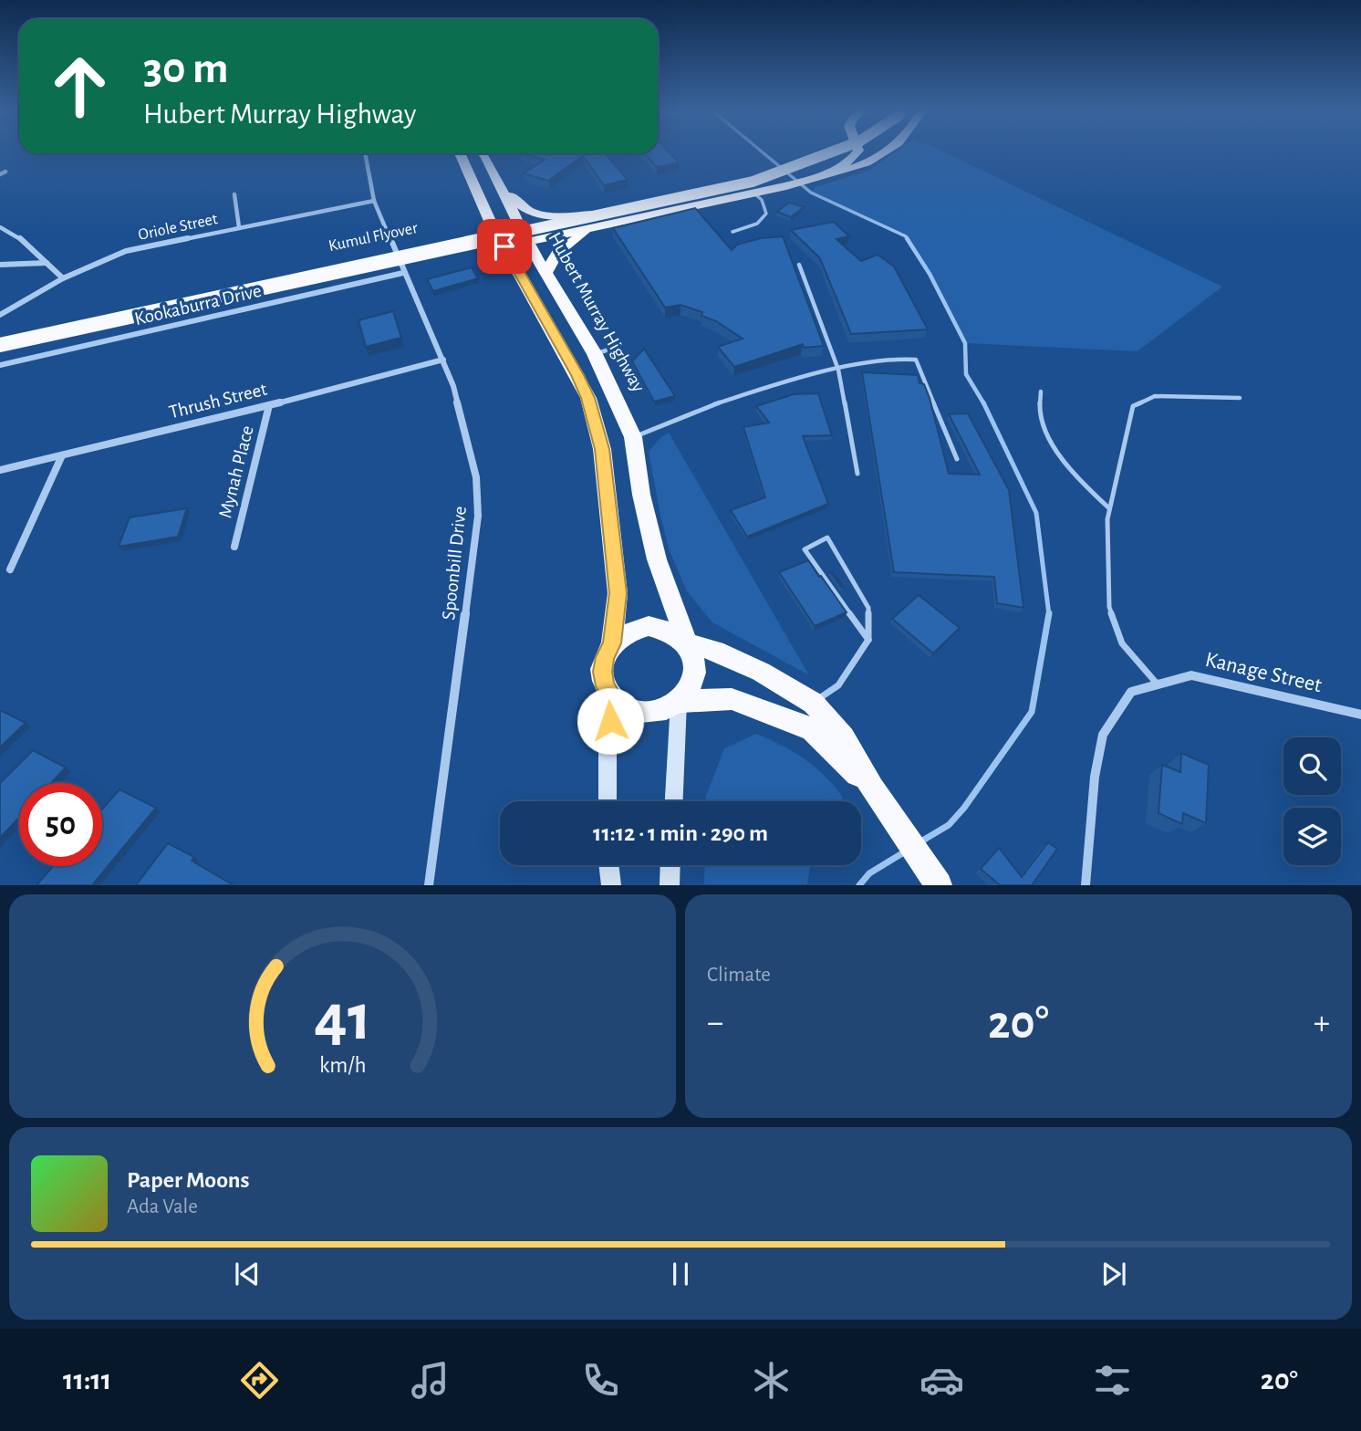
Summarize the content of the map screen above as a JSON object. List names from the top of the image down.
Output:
{
  "streets": {
    "highway": ["Kumul Flyover", "Hubert Murray Highway"],
    "street": [
      "Oriole Street",
      "Kookaburra Drive",
      "Thrush Street",
      "Mynah Place",
      "Spoonbill Drive",
      "Kanage Street"
    ]
  },
  "crossings": [
    ["Oriole Street", "Spoonbill Drive"],
    ["Kookaburra Drive", "Spoonbill Drive"],
    ["Thrush Street", "Mynah Place"],
    ["Thrush Street", "Spoonbill Drive"]
  ],
  "page": {
    "turn": ["30 m", "Hubert Murray Highway"],
    "limit": "50",
    "trip": "11:12 · 1 min · 290 m",
    "tile": "Climate",
    "heat": ["−", "20°", "+"],
    "song": ["Paper Moons", "Ada Vale"],
    "tabs": ["11:11", "20°"],
    "gauge": ["41", "km/h"]
  }
}
